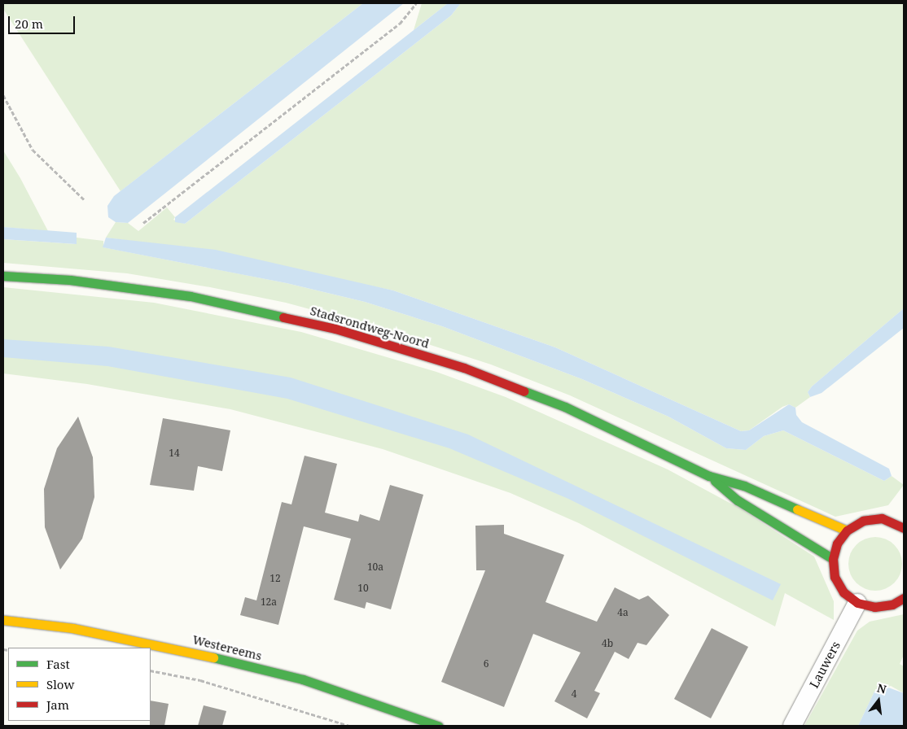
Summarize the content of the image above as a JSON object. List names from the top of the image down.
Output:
{
  "streets": {
    "main road": ["Stadsrondweg-Noord", "Westereems"],
    "street": ["Lauwers"]
  },
  "house_numbers": [
    "14",
    "10a",
    "12",
    "10",
    "12a",
    "4a",
    "4b",
    "6",
    "4"
  ],
  "legend": ["Fast", "Slow", "Jam"],
  "scale_bar": "20 m",
  "north": "top"
}
